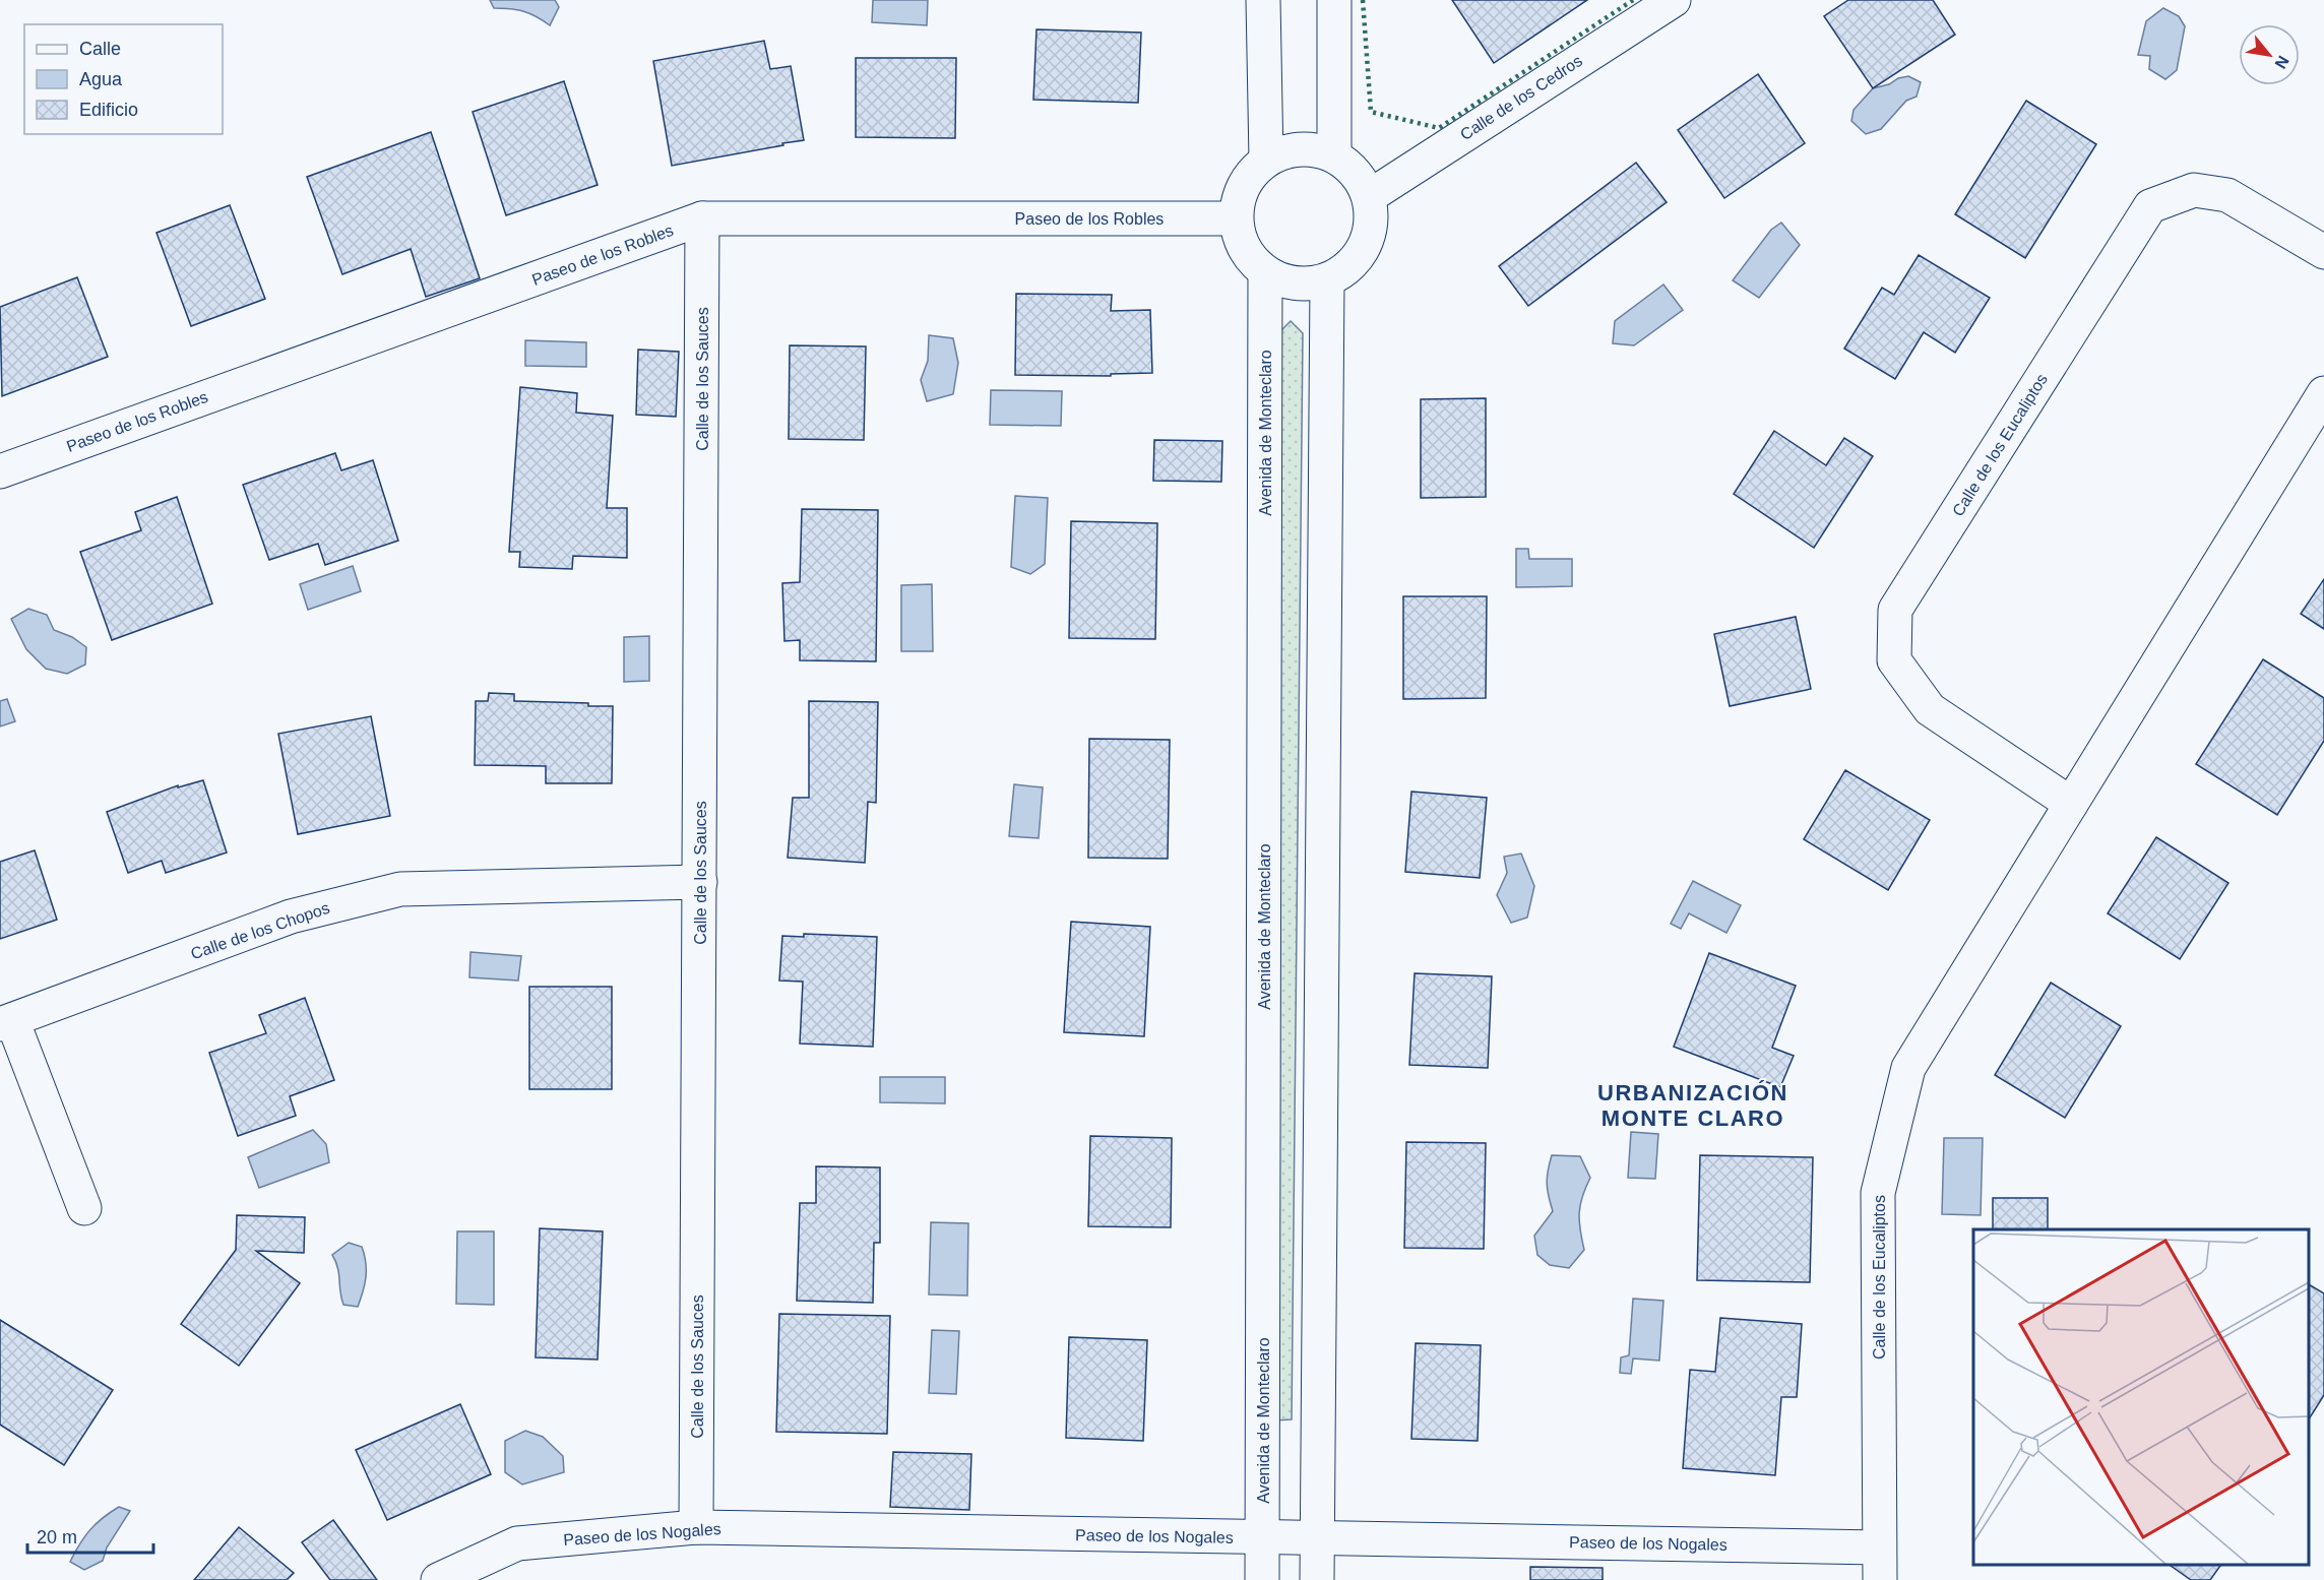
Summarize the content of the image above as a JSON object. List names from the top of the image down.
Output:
{
  "streets": {
    "street": [
      "Calle de los Cedros",
      "Paseo de los Robles",
      "Calle de los Sauces",
      "Avenida de Monteclaro",
      "Calle de los Eucaliptos",
      "Calle de los Chopos",
      "Paseo de los Nogales"
    ]
  },
  "crossings": [
    ["Calle de los Cedros", "Paseo de los Robles"],
    ["Calle de los Cedros", "Avenida de Monteclaro"],
    ["Paseo de los Robles", "Calle de los Sauces"],
    ["Paseo de los Robles", "Avenida de Monteclaro"],
    ["Calle de los Sauces", "Calle de los Chopos"],
    ["Calle de los Sauces", "Paseo de los Nogales"],
    ["Avenida de Monteclaro", "Paseo de los Nogales"],
    ["Calle de los Eucaliptos", "Paseo de los Nogales"]
  ],
  "districts": ["URBANIZACIÓN MONTE CLARO"],
  "legend": ["Calle", "Agua", "Edificio"],
  "scale_bar": "20 m",
  "north": "bottom right"
}
